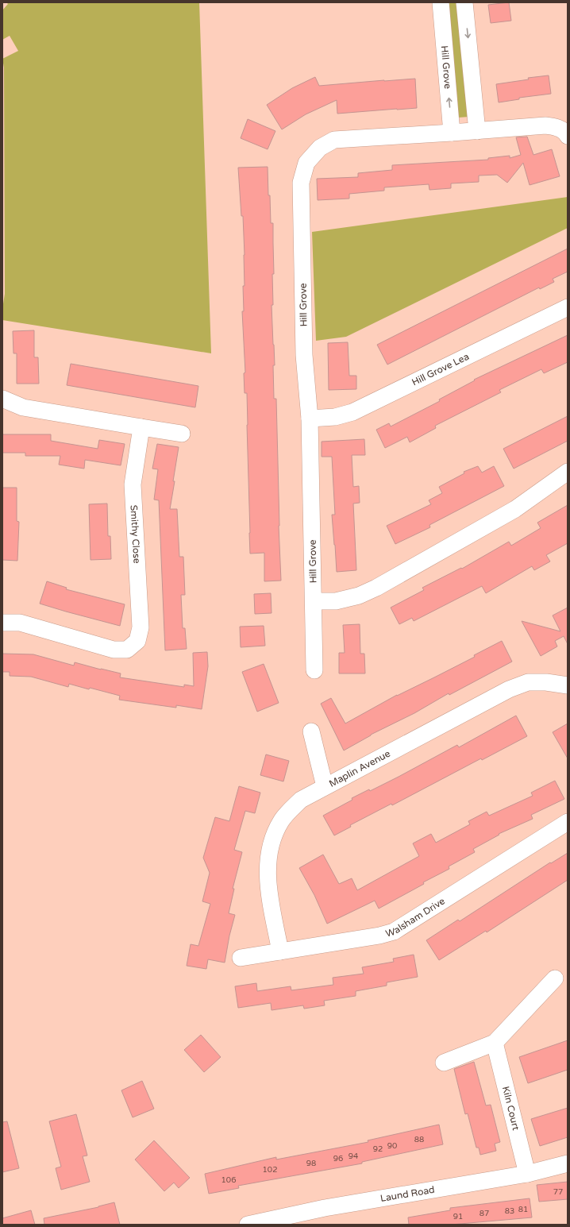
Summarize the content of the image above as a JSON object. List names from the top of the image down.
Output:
{
  "streets": {
    "street": [
      "Hill Grove",
      "Hill Grove Lea",
      "Smithy Close",
      "Maplin Avenue",
      "Walsham Drive",
      "Kiln Court",
      "Laund Road"
    ]
  },
  "crossings": [
    ["Hill Grove", "Hill Grove Lea"],
    ["Maplin Avenue", "Walsham Drive"],
    ["Kiln Court", "Laund Road"]
  ],
  "house_numbers": [
    "88",
    "90",
    "92",
    "94",
    "96",
    "98",
    "102",
    "106",
    "77",
    "81",
    "83",
    "87",
    "91"
  ]
}
